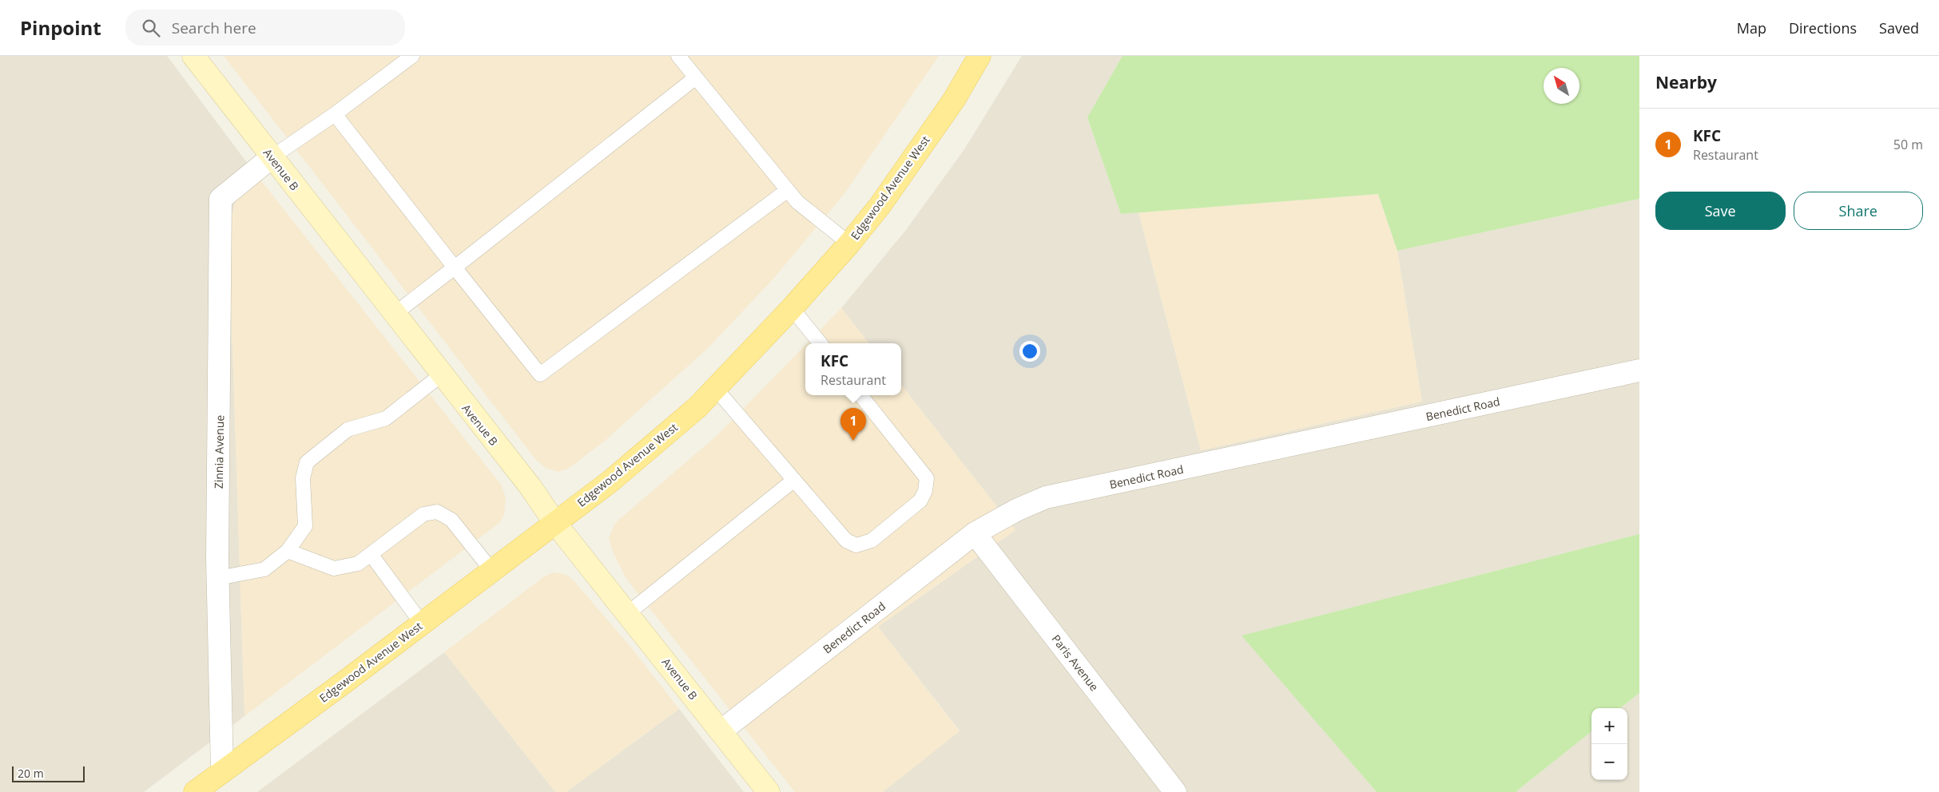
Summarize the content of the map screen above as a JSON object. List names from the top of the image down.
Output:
{
  "streets": {
    "main road": ["Edgewood Avenue West"],
    "street": [
      "Avenue B",
      "Benedict Road",
      "Zinnia Avenue",
      "Paris Avenue"
    ]
  },
  "crossings": [
    ["Avenue B", "Edgewood Avenue West"],
    ["Avenue B", "Benedict Road"],
    ["Avenue B", "Zinnia Avenue"],
    ["Edgewood Avenue West", "Zinnia Avenue"],
    ["Benedict Road", "Paris Avenue"]
  ],
  "scale_bar": "20 m",
  "north": "top left",
  "page": {
    "header": "Pinpoint",
    "search": "Search here",
    "nav": ["Map", "Directions", "Saved"],
    "heading": "Nearby",
    "list": [
      {
        "mark": "1",
        "name": "KFC",
        "note": "Restaurant",
        "value": "50 m"
      }
    ],
    "buttons": ["Save", "Share"],
    "popup": ["KFC", "Restaurant"],
    "pins": "1",
    "map_buttons": ["+", "−"],
    "scale": "20 m"
  }
}
